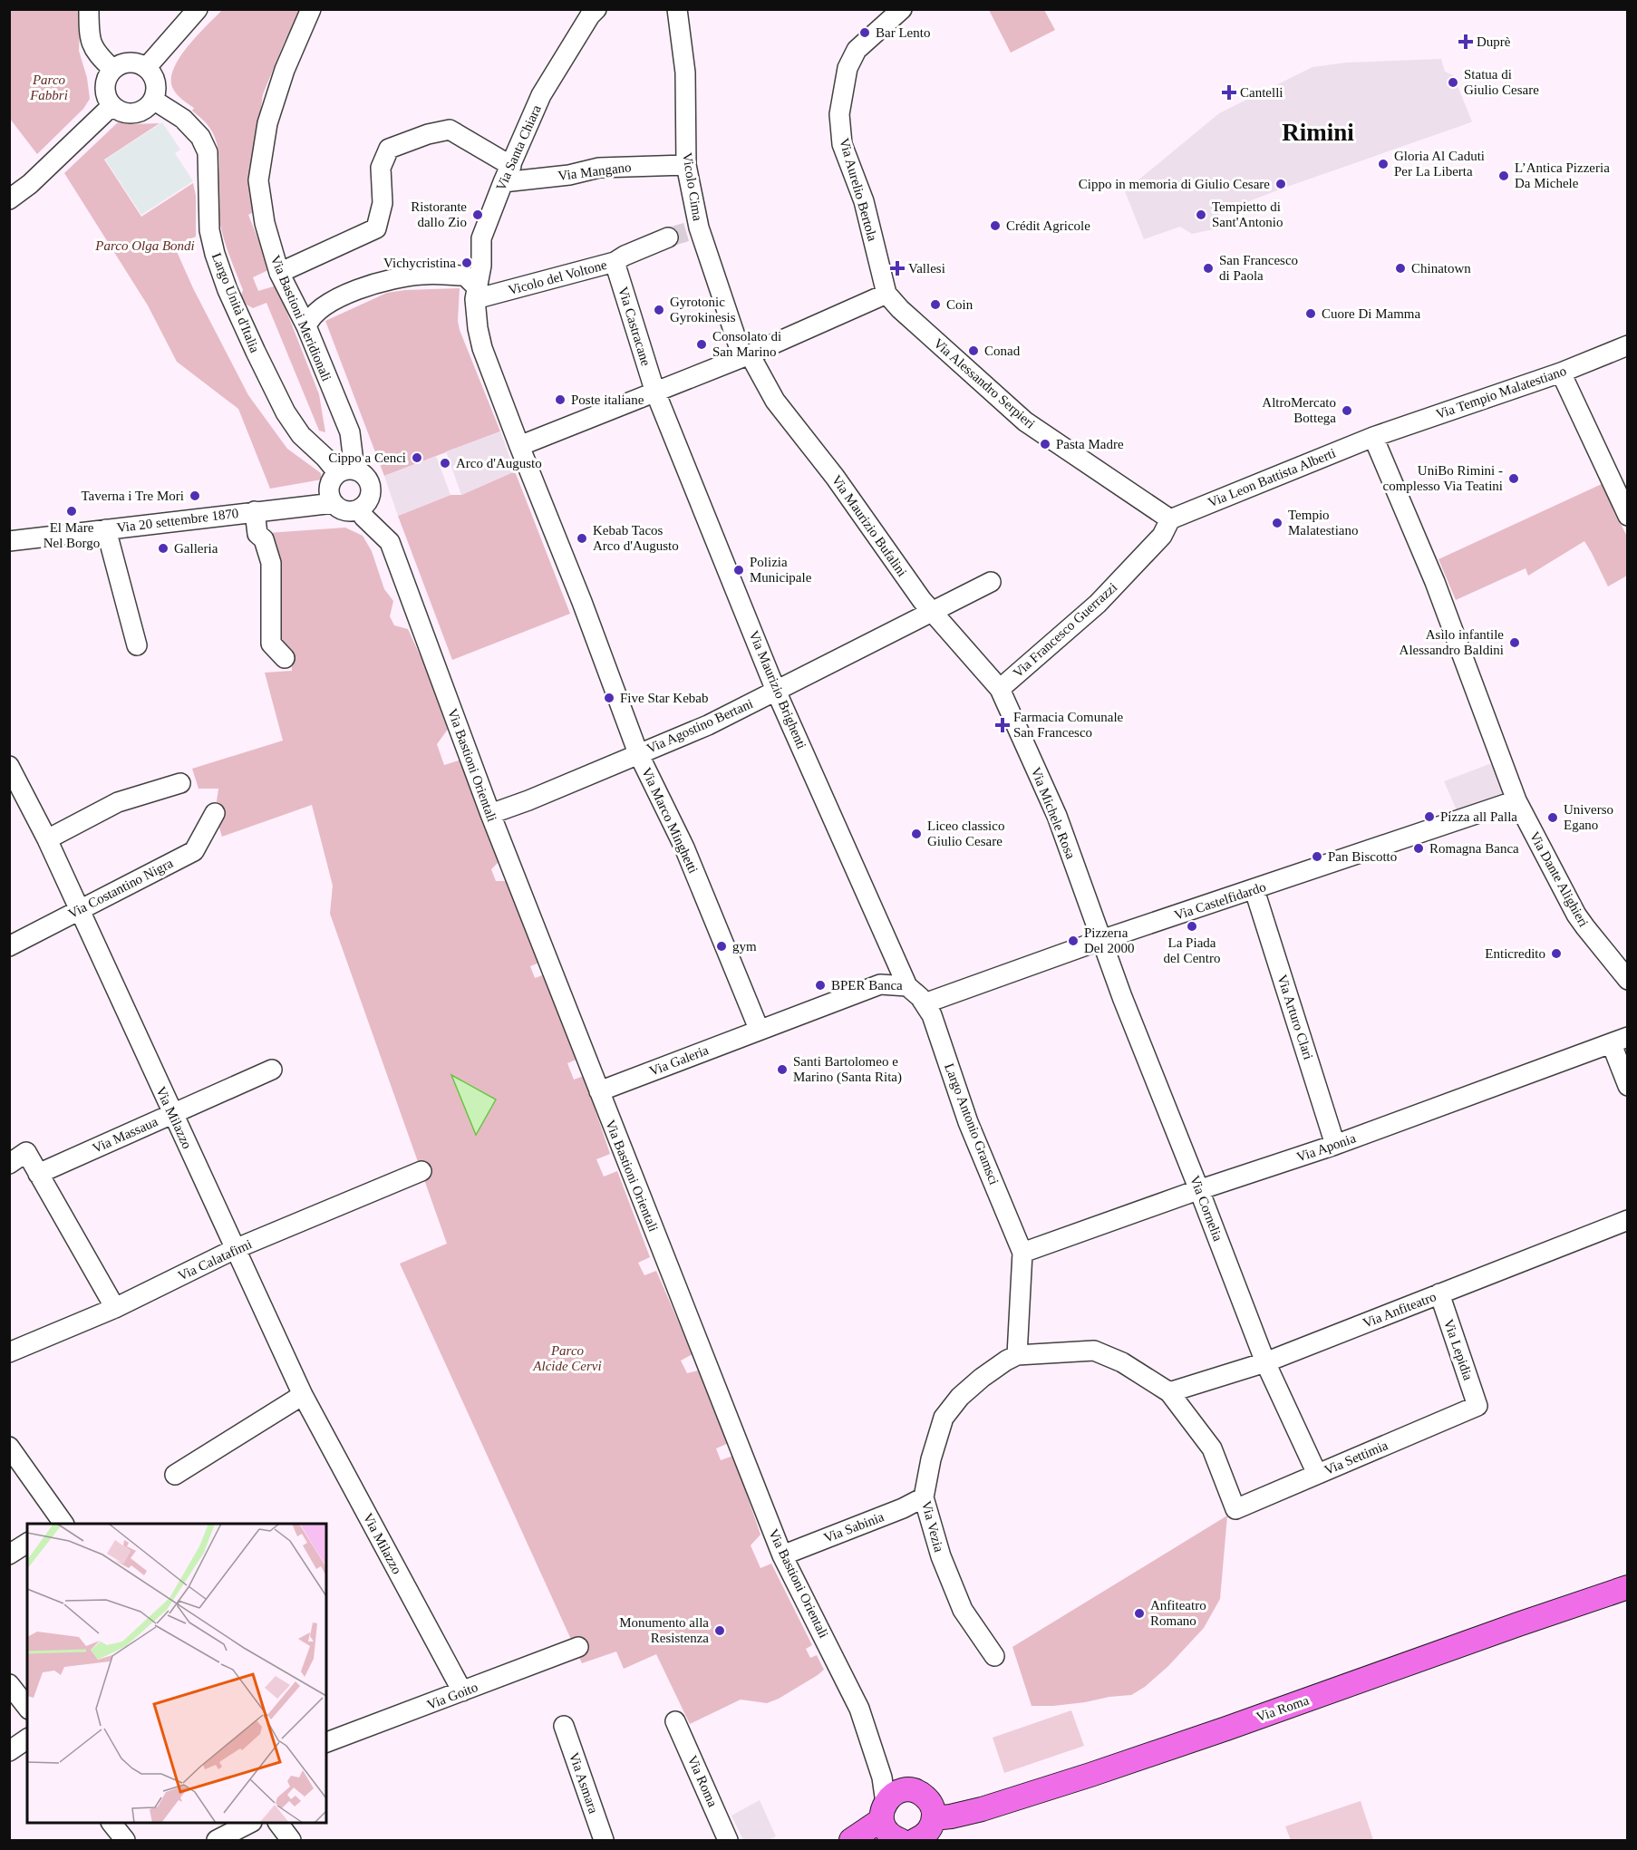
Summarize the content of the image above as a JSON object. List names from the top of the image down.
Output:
{
  "streets": {
    "main road": ["Via Roma"],
    "street": [
      "Via Santa Chiara",
      "Via Mangano",
      "Vicolo Cima",
      "Via Aurelio Bertola",
      "Vicolo del Voltone",
      "Largo Unità d'Italia",
      "Via Bastioni Meridionali",
      "Via Castracane",
      "Via Alessandro Serpieri",
      "Via Tempio Malatestiano",
      "Via Leon Battista Alberti",
      "Via 20 settembre 1870",
      "Via Maurizio Bufalini",
      "Via Francesco Guerrazzi",
      "Via Maurizio Brighenti",
      "Via Agostino Bertani",
      "Via Bastioni Orientali",
      "Via Michele Rosa",
      "Via Marco Minghetti",
      "Via Dante Alighieri",
      "Via Costantino Nigra",
      "Via Castelfidardo",
      "Via Arturo Clari",
      "Via Galeria",
      "Via Milazzo",
      "Largo Antonio Gramsci",
      "Via Massaua",
      "Via Aponia",
      "Via Cornelia",
      "Via Calatafimi",
      "Via Anfiteatro",
      "Via Lepidia",
      "Via Settimia",
      "Via Vezia",
      "Via Sabinia",
      "Via Goito",
      "Via Asmara"
    ]
  },
  "crossings": [
    ["Via Santa Chiara", "Via Mangano"],
    ["Via Santa Chiara", "Vicolo del Voltone"],
    ["Via Santa Chiara", "Via Marco Minghetti"],
    ["Via Mangano", "Vicolo Cima"],
    ["Vicolo Cima", "Via Maurizio Bufalini"],
    ["Via Aurelio Bertola", "Via Alessandro Serpieri"],
    ["Vicolo del Voltone", "Via Castracane"],
    ["Largo Unità d'Italia", "Via Bastioni Meridionali"],
    ["Largo Unità d'Italia", "Via Bastioni Orientali"],
    ["Via Bastioni Meridionali", "Via Bastioni Orientali"],
    ["Via Castracane", "Via Maurizio Brighenti"],
    ["Via Alessandro Serpieri", "Via Leon Battista Alberti"],
    ["Via Alessandro Serpieri", "Via Francesco Guerrazzi"],
    ["Via Tempio Malatestiano", "Via Leon Battista Alberti"],
    ["Via Tempio Malatestiano", "Via Dante Alighieri"],
    ["Via Leon Battista Alberti", "Via Francesco Guerrazzi"],
    ["Via Leon Battista Alberti", "Via Dante Alighieri"],
    ["Via Maurizio Bufalini", "Via Francesco Guerrazzi"],
    ["Via Maurizio Bufalini", "Via Agostino Bertani"],
    ["Via Maurizio Bufalini", "Via Michele Rosa"],
    ["Via Francesco Guerrazzi", "Via Michele Rosa"],
    ["Via Maurizio Brighenti", "Via Agostino Bertani"],
    ["Via Maurizio Brighenti", "Via Castelfidardo"],
    ["Via Maurizio Brighenti", "Via Galeria"],
    ["Via Maurizio Brighenti", "Largo Antonio Gramsci"],
    ["Via Agostino Bertani", "Via Bastioni Orientali"],
    ["Via Agostino Bertani", "Via Marco Minghetti"],
    ["Via Bastioni Orientali", "Via Galeria"],
    ["Via Bastioni Orientali", "Via Sabinia"],
    ["Via Bastioni Orientali", "Via Roma"],
    ["Via Michele Rosa", "Via Castelfidardo"],
    ["Via Michele Rosa", "Via Cornelia"],
    ["Via Marco Minghetti", "Via Galeria"],
    ["Via Dante Alighieri", "Via Castelfidardo"],
    ["Via Costantino Nigra", "Via Milazzo"],
    ["Via Castelfidardo", "Via Arturo Clari"],
    ["Via Castelfidardo", "Via Galeria"],
    ["Via Castelfidardo", "Largo Antonio Gramsci"],
    ["Via Castelfidardo", "Via Cornelia"],
    ["Via Arturo Clari", "Via Aponia"],
    ["Via Galeria", "Largo Antonio Gramsci"],
    ["Via Milazzo", "Via Massaua"],
    ["Via Milazzo", "Via Calatafimi"],
    ["Via Milazzo", "Via Goito"],
    ["Largo Antonio Gramsci", "Via Aponia"],
    ["Via Aponia", "Via Cornelia"],
    ["Via Cornelia", "Via Anfiteatro"],
    ["Via Cornelia", "Via Settimia"],
    ["Via Anfiteatro", "Via Lepidia"],
    ["Via Anfiteatro", "Via Vezia"],
    ["Via Lepidia", "Via Settimia"],
    ["Via Settimia", "Via Vezia"],
    ["Via Vezia", "Via Sabinia"]
  ],
  "districts": ["Rimini"],
  "parks": ["Parco Fabbri", "Parco Olga Bondi", "Parco Alcide Cervi"],
  "places": {
    "other": [
      "Bar Lento",
      "Statua di Giulio Cesare",
      "Gloria Al Caduti Per La Liberta",
      "L’Antica Pizzeria Da Michele",
      "Cippo in memoria di Giulio Cesare",
      "Ristorante dallo Zio",
      "Tempietto di Sant'Antonio",
      "Crédit Agricole",
      "Vichycristina",
      "San Francesco di Paola",
      "Chinatown",
      "Coin",
      "Gyrotonic Gyrokinesis",
      "Cuore Di Mamma",
      "Consolato di San Marino",
      "Conad",
      "Poste italiane",
      "AltroMercato Bottega",
      "Pasta Madre",
      "Cippo a Cenci",
      "Arco d'Augusto",
      "UniBo Rimini - complesso Via Teatini",
      "Taverna i Tre Mori",
      "El Mare Nel Borgo",
      "Tempio Malatestiano",
      "Kebab Tacos Arco d'Augusto",
      "Galleria",
      "Polizia Municipale",
      "Asilo infantile Alessandro Baldini",
      "Five Star Kebab",
      "Pizza all Palla",
      "Universo Egano",
      "Liceo classico Giulio Cesare",
      "Romagna Banca",
      "Pan Biscotto",
      "La Piada del Centro",
      "Pizzerıa Del 2000",
      "gym",
      "Enticredito",
      "BPER Banca",
      "Santi Bartolomeo e Marino (Santa Rita)",
      "Anfiteatro Romano",
      "Monumento alla Resistenza"
    ],
    "health": [
      "Duprè",
      "Cantelli",
      "Vallesi",
      "Farmacia Comunale San Francesco"
    ]
  }
}
